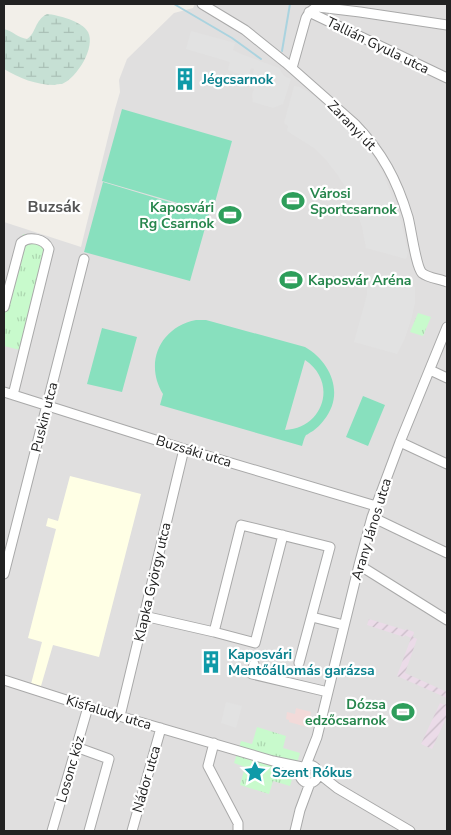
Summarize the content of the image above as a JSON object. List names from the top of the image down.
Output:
{
  "streets": {
    "street": [
      "Tallián Gyula utca",
      "Zaranyi út",
      "Puskin utca",
      "Buzsáki utca",
      "Arany János utca",
      "Klapka György utca",
      "Kisfaludy utca",
      "Losonc köz",
      "Nádor utca"
    ]
  },
  "crossings": [
    ["Puskin utca", "Buzsáki utca"],
    ["Buzsáki utca", "Arany János utca"],
    ["Buzsáki utca", "Klapka György utca"],
    ["Arany János utca", "Kisfaludy utca"],
    ["Klapka György utca", "Kisfaludy utca"],
    ["Kisfaludy utca", "Losonc köz"],
    ["Kisfaludy utca", "Nádor utca"]
  ],
  "districts": ["Buzsák"],
  "places": {
    "building": ["Jégcsarnok", "Kaposvári Mentőállomás garázsa"],
    "sports": [
      "Városi Sportcsarnok",
      "Kaposvári Rg Csarnok",
      "Kaposvár Aréna",
      "Dózsa edzőcsarnok"
    ],
    "place": ["Szent Rókus"]
  }
}
